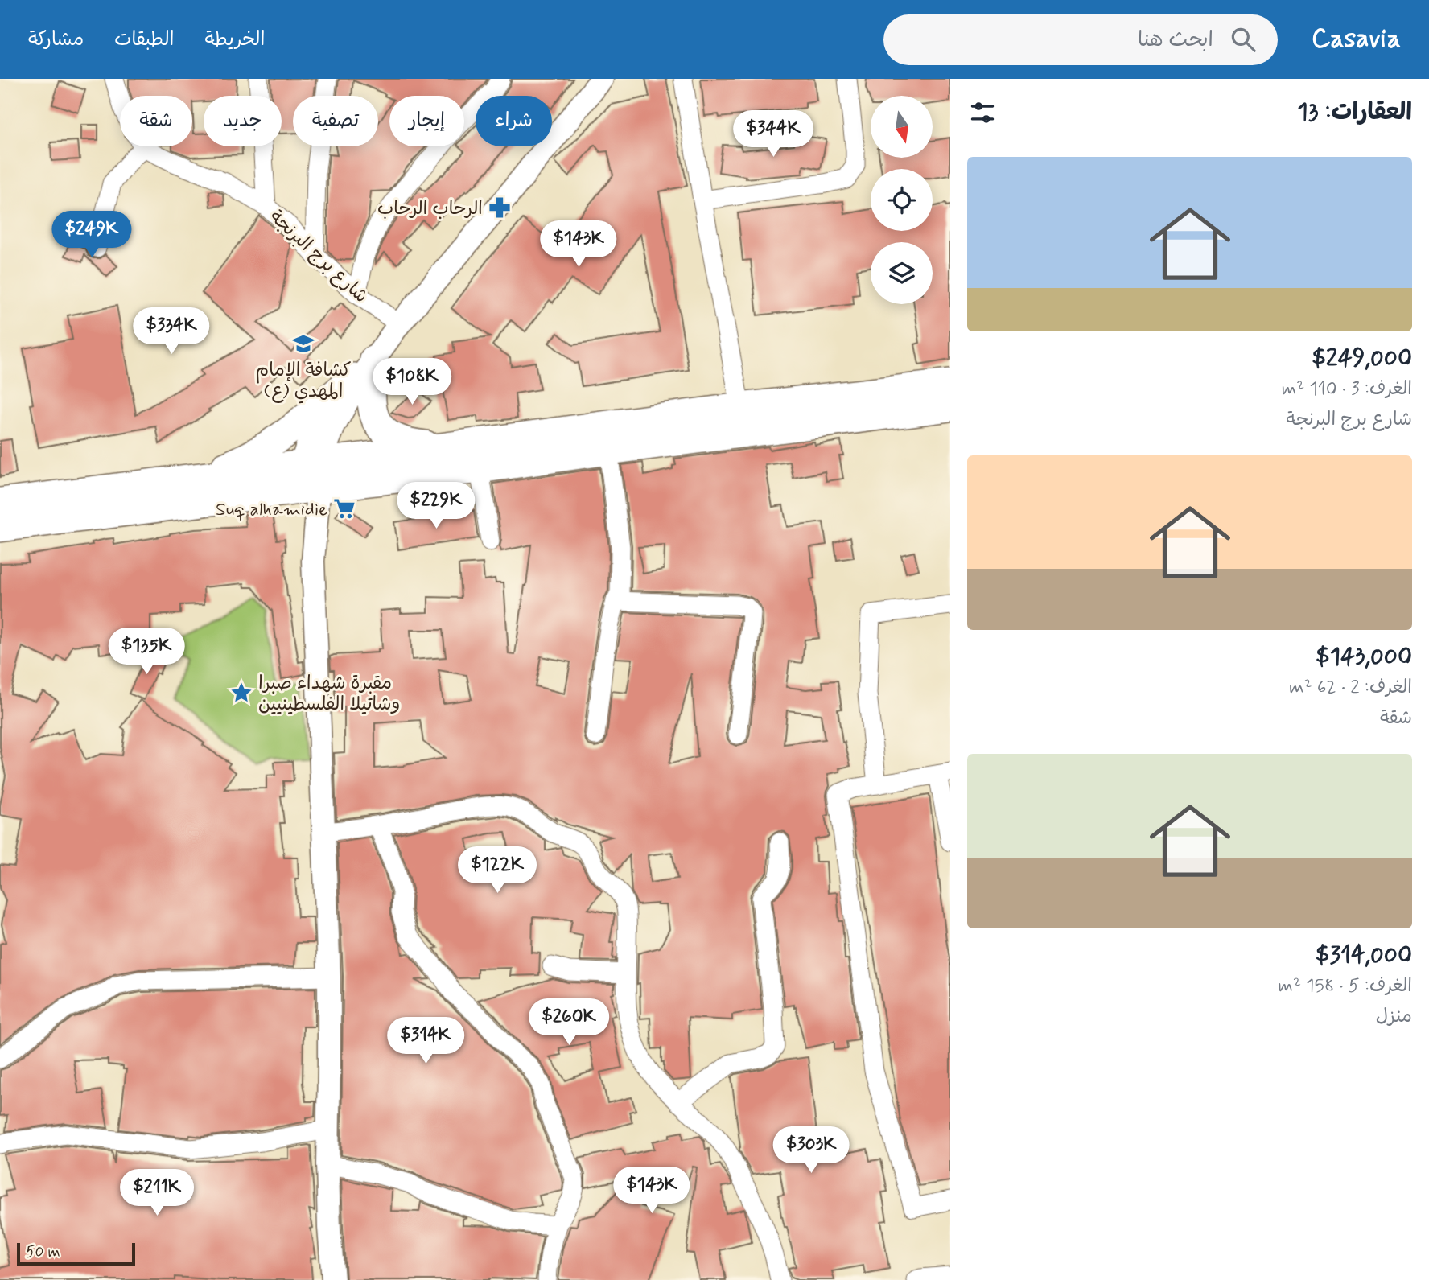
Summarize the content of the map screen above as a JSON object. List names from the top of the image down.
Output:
{
  "streets": {
    "street": ["شارع برج البرنجة"]
  },
  "places": {
    "pharmacy": ["الرحاب الرحاب"],
    "school or university": ["كشافة الإمام المهدي (ع)"],
    "supermarket": ["Suq alhamidie"],
    "place": ["مقبرة شهداء صبرا وشاتيلا الفلسطينيين"]
  },
  "scale_bar": "50 m",
  "north": "bottom",
  "page": {
    "header": "Casavia",
    "search": "ابحث هنا",
    "nav": ["الخريطة", "الطبقات", "مشاركة"],
    "heading": "العقارات: 13",
    "chip": [
      "شراء",
      "إيجار",
      "تصفية",
      "جديد",
      "شقة"
    ],
    "price": [
      "$344K",
      "$249K",
      "$143K",
      "$334K",
      "$108K",
      "$229K",
      "$135K",
      "$122K",
      "$260K",
      "$314K",
      "$303K",
      "$143K",
      "$211K"
    ],
    "list": [
      {
        "name": "$249,000",
        "note": "الغرف: 3 · 110 m² · شارع برج البرنجة"
      },
      {
        "name": "$143,000",
        "note": "الغرف: 2 · 62 m² · شقة"
      },
      {
        "name": "$314,000",
        "note": "الغرف: 5 · 158 m² · منزل"
      }
    ],
    "scale": "50 m"
  }
}
